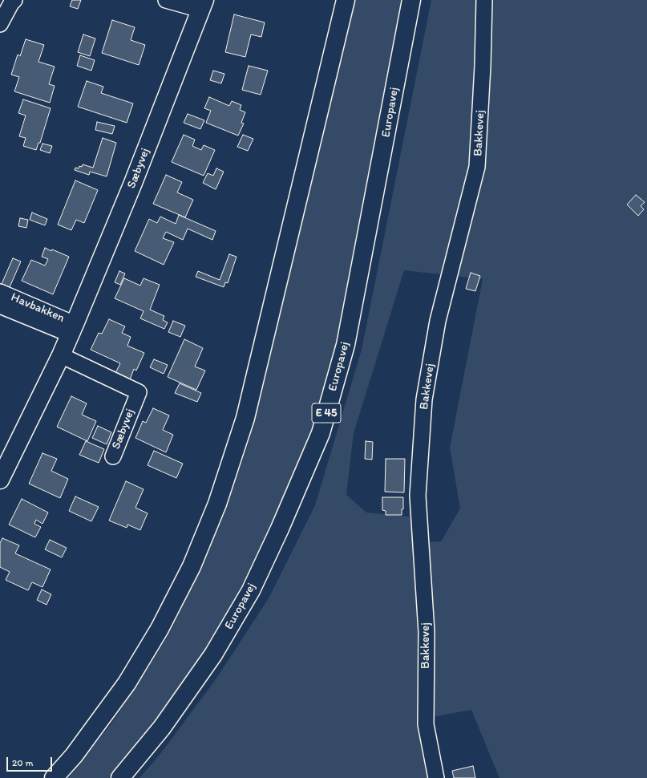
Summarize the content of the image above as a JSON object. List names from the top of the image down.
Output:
{
  "streets": {
    "main road": ["Europavej", "Sæbyvej", "E 45"],
    "street": ["Bakkevej", "Havbakken"]
  },
  "crossings": [
    ["Sæbyvej", "Havbakken"]
  ],
  "scale_bar": "20 m"
}
